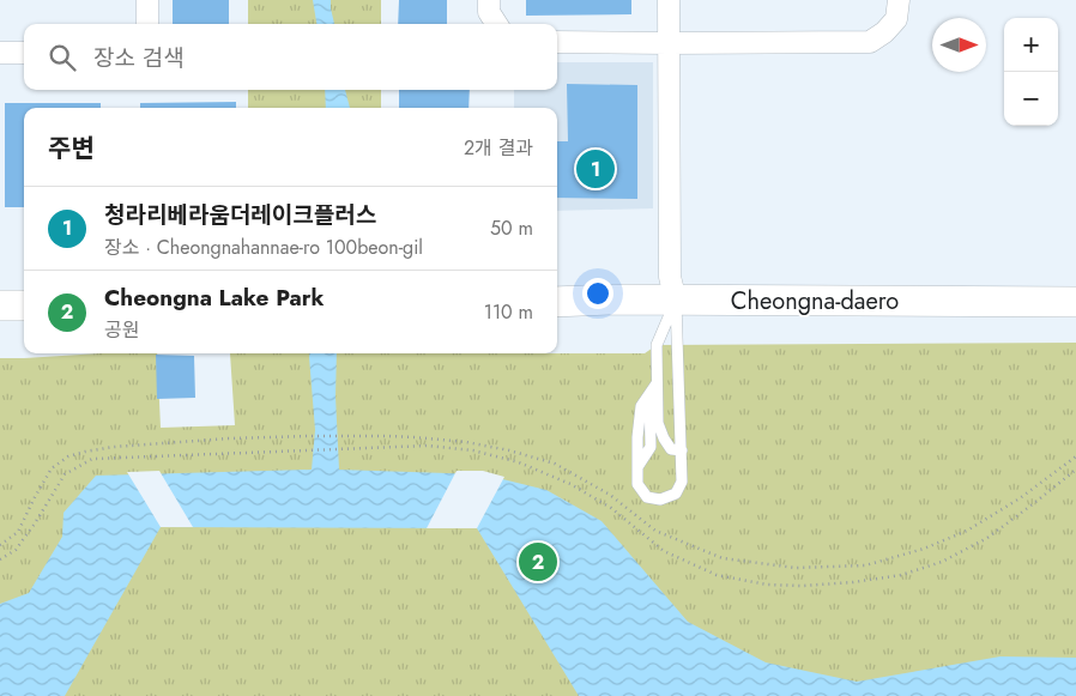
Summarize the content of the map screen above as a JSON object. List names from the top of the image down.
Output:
{
  "streets": {
    "main road": ["Cheongna-daero"]
  },
  "north": "right",
  "page": {
    "map_buttons": ["+", "−"],
    "search": "장소 검색",
    "heading": ["주변", "2개 결과"],
    "pins": ["1", "2"],
    "list": [
      {
        "mark": "1",
        "name": "청라리베라움더레이크플러스",
        "note": "장소 · Cheongnahannae-ro 100beon-gil",
        "value": "50 m"
      },
      {
        "mark": "2",
        "name": "Cheongna Lake Park",
        "note": "공원",
        "value": "110 m"
      }
    ]
  }
}
